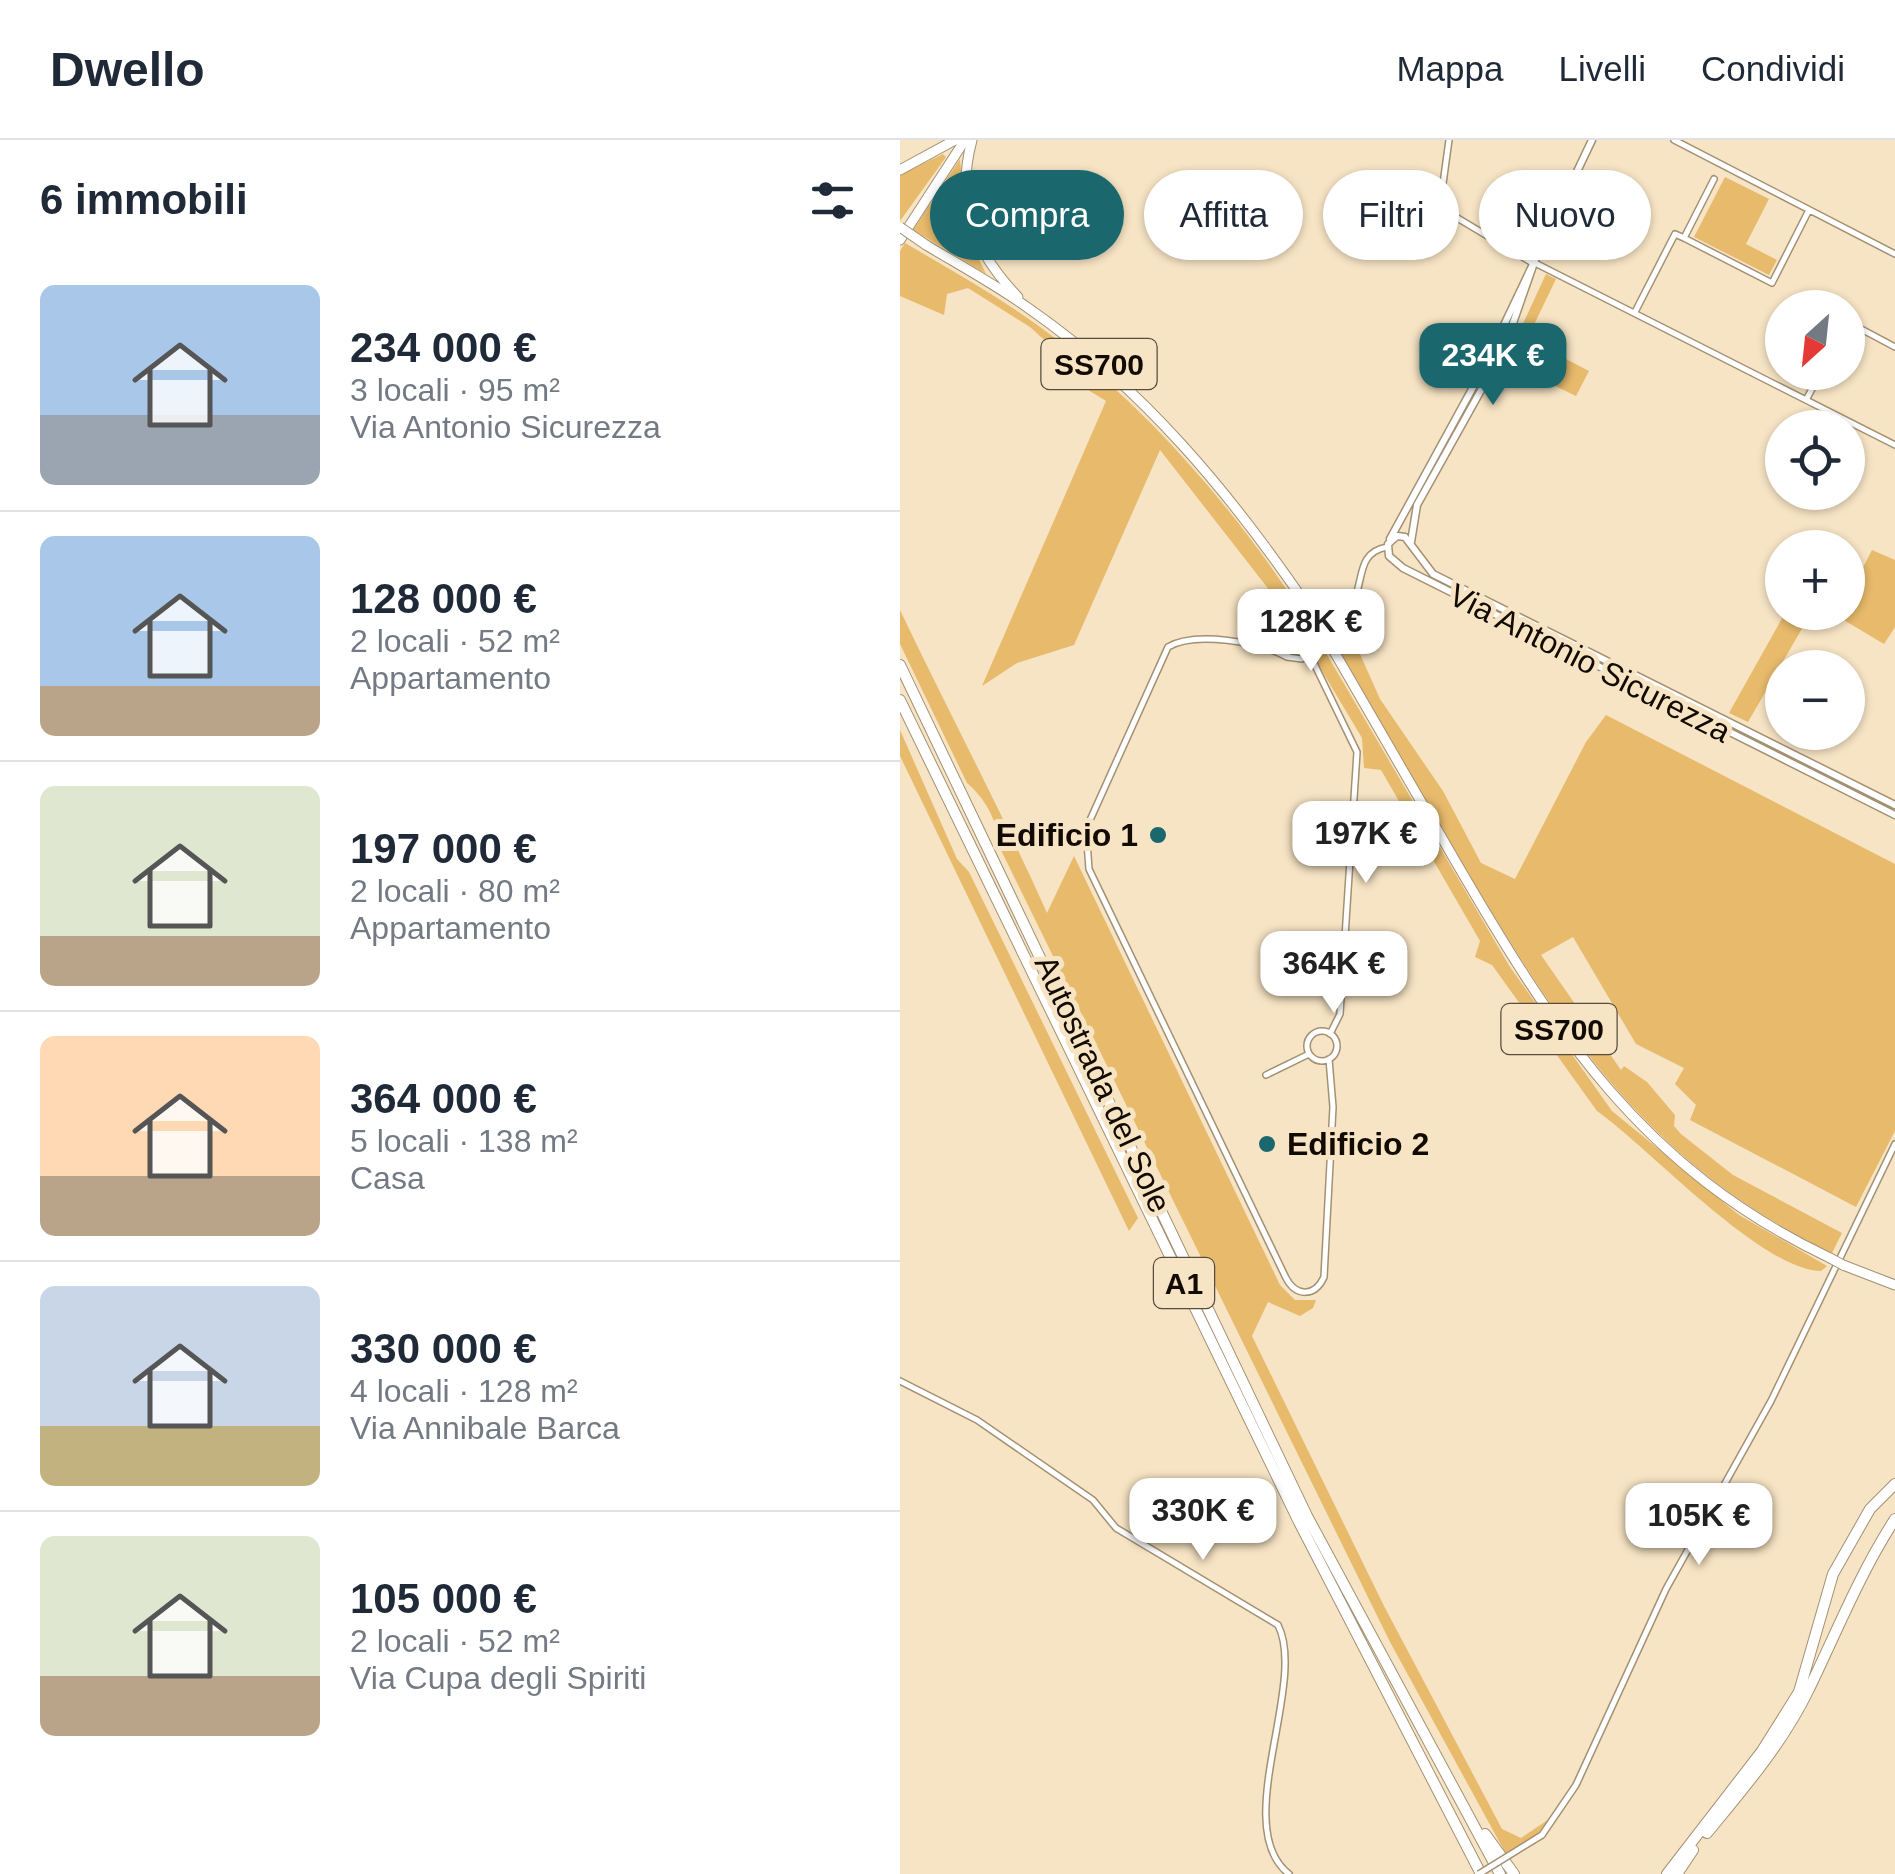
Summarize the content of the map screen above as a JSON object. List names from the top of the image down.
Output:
{
  "streets": {
    "highway": ["SS700", "Autostrada del Sole", "A1"],
    "street": ["Via Antonio Sicurezza"]
  },
  "places": ["Edificio 1", "Edificio 2"],
  "north": "bottom left",
  "page": {
    "header": "Dwello",
    "nav": ["Mappa", "Livelli", "Condividi"],
    "heading": "6 immobili",
    "chip": [
      "Compra",
      "Affitta",
      "Filtri",
      "Nuovo"
    ],
    "list": [
      {
        "name": "234 000 €",
        "note": "3 locali · 95 m² · Via Antonio Sicurezza"
      },
      {
        "name": "128 000 €",
        "note": "2 locali · 52 m² · Appartamento"
      },
      {
        "name": "197 000 €",
        "note": "2 locali · 80 m² · Appartamento"
      },
      {
        "name": "364 000 €",
        "note": "5 locali · 138 m² · Casa"
      },
      {
        "name": "330 000 €",
        "note": "4 locali · 128 m² · Via Annibale Barca"
      },
      {
        "name": "105 000 €",
        "note": "2 locali · 52 m² · Via Cupa degli Spiriti"
      }
    ],
    "map_buttons": ["+", "−"],
    "price": [
      "234K €",
      "128K €",
      "197K €",
      "364K €",
      "330K €",
      "105K €"
    ]
  }
}
